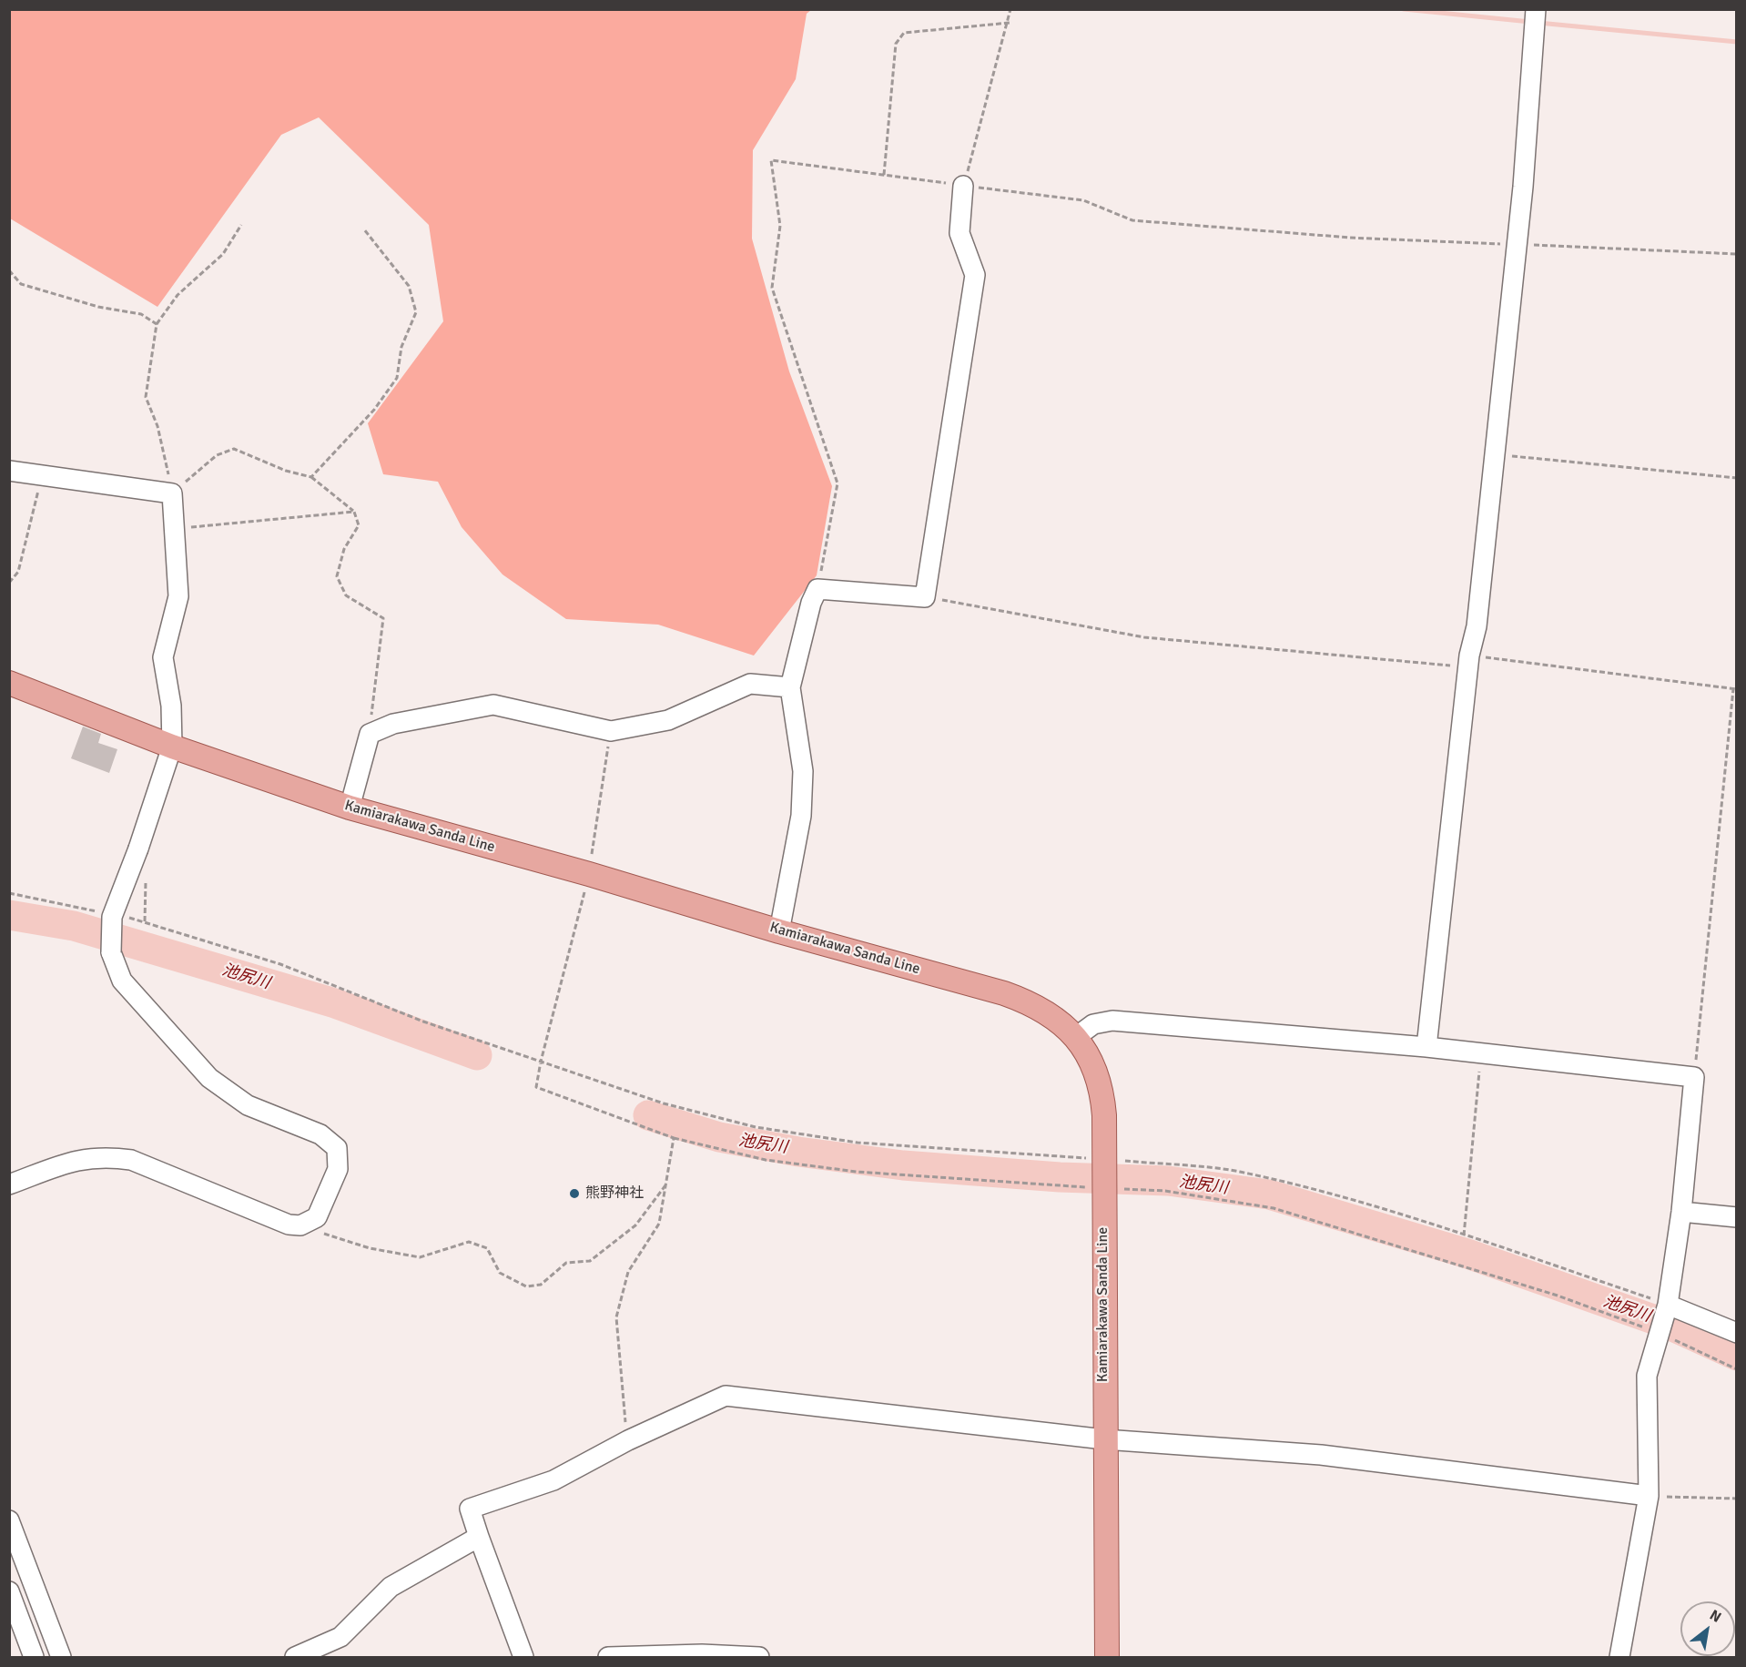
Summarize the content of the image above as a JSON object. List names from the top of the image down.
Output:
{
  "streets": {
    "main road": ["Kamiarakawa Sanda Line"]
  },
  "water": ["池尻川"],
  "places": ["熊野神社"],
  "north": "top right"
}
